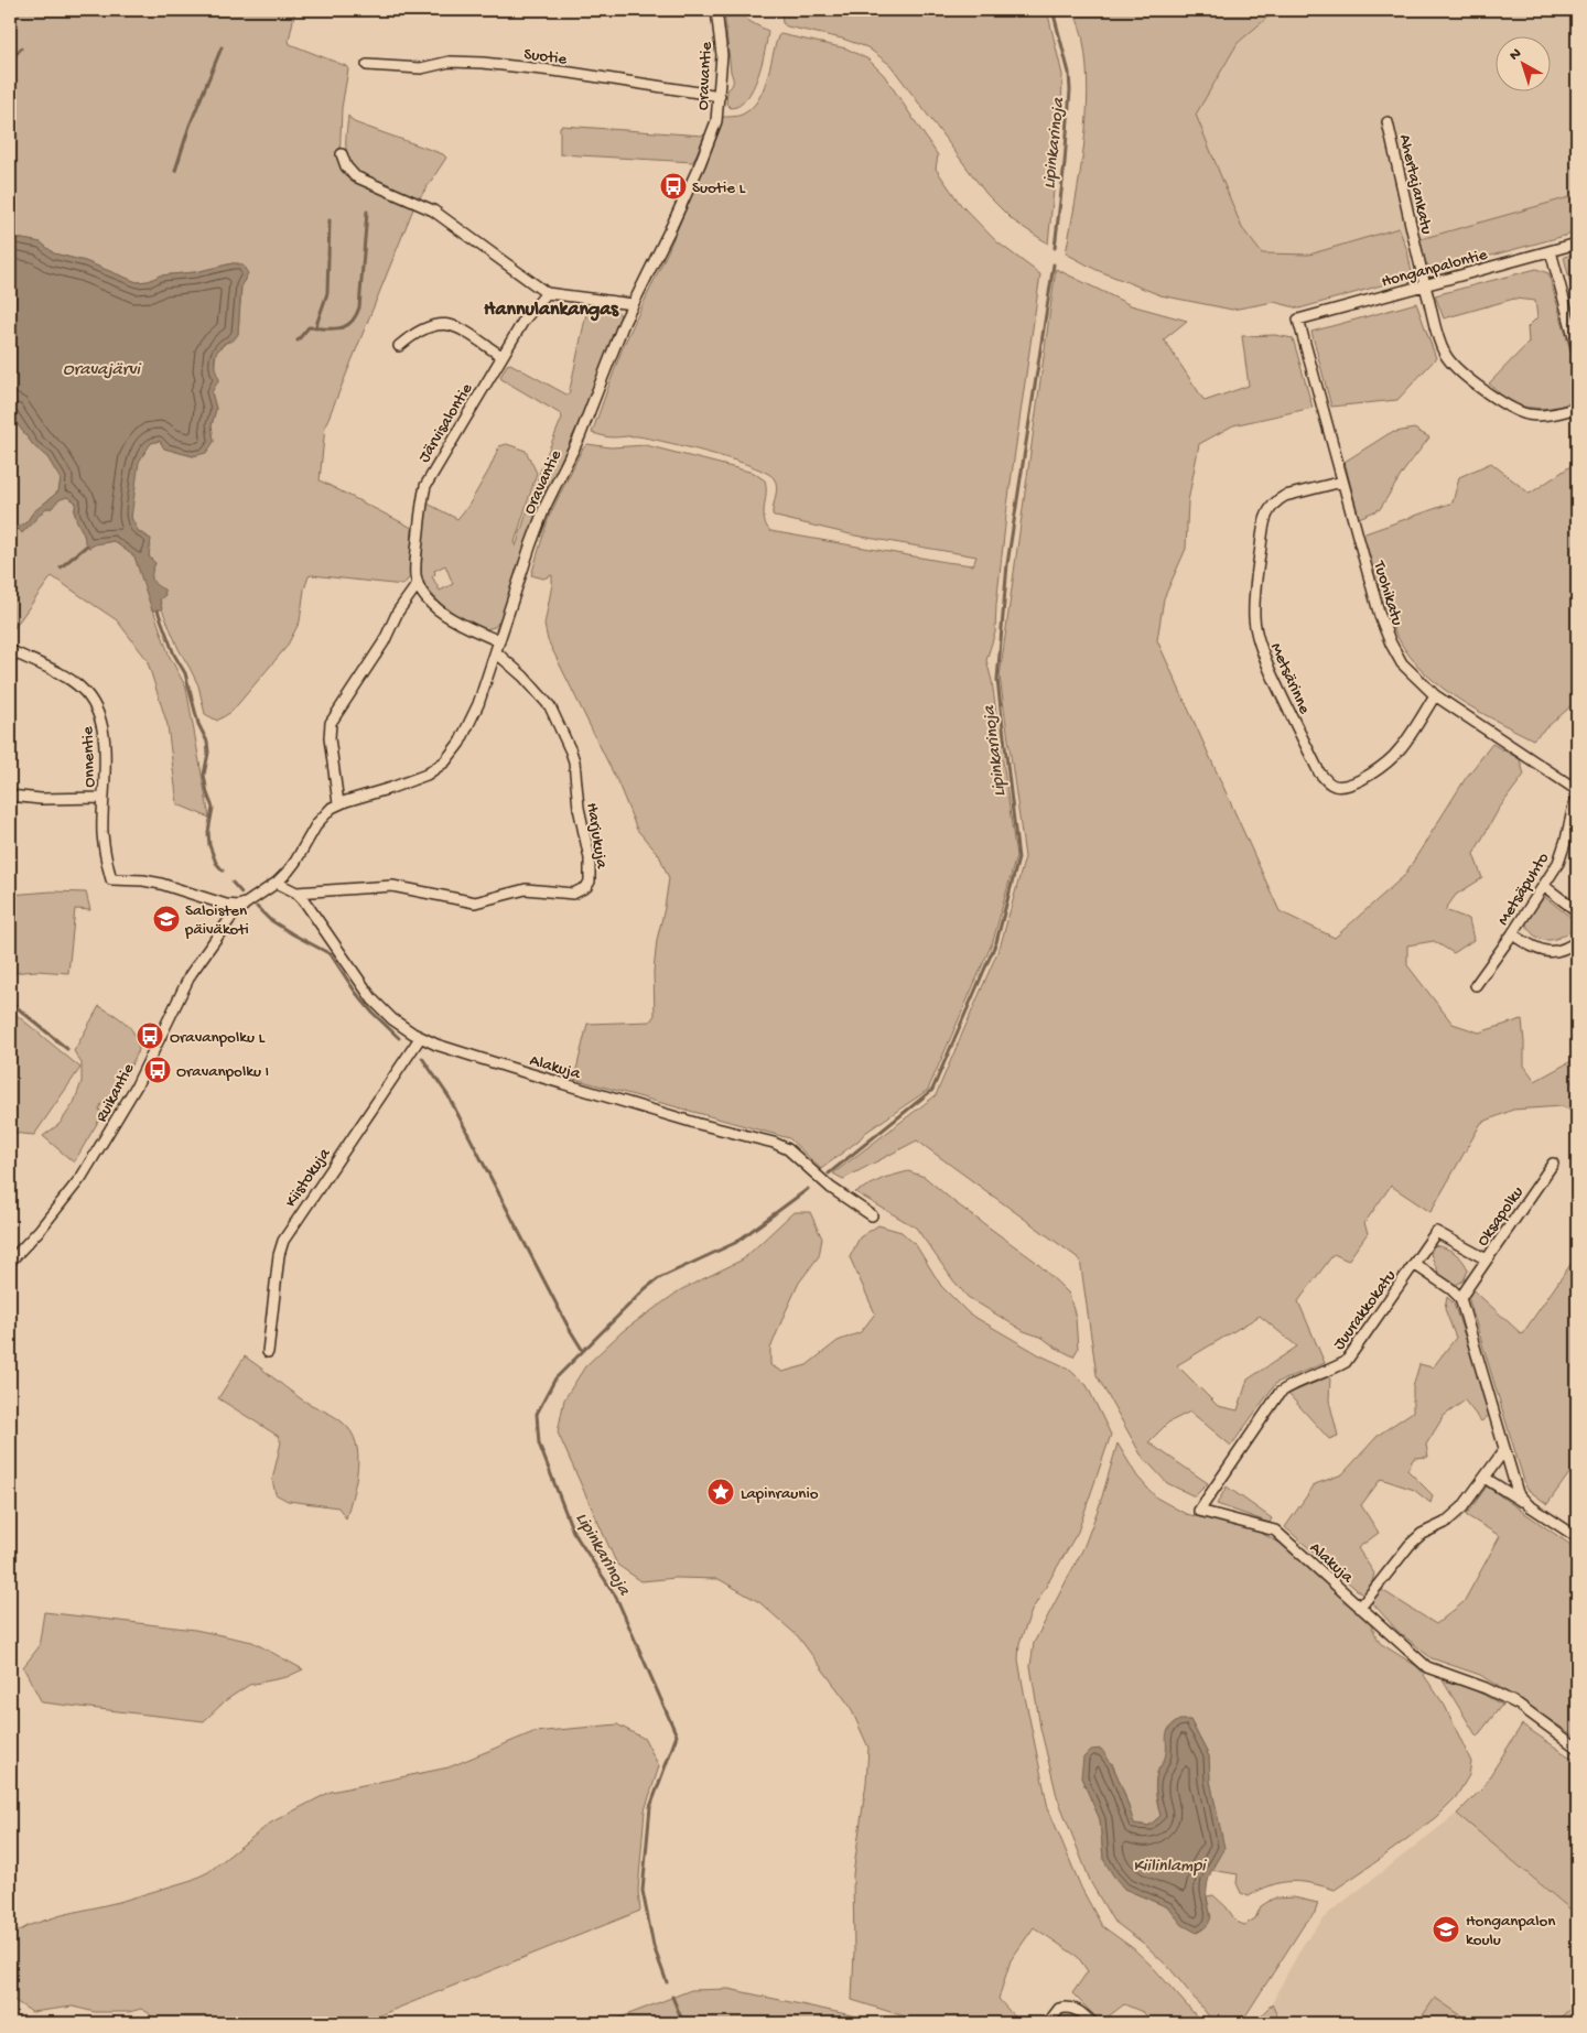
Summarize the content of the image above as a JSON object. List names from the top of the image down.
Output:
{
  "streets": {
    "street": [
      "Suotie",
      "Oravantie",
      "Ahertajankatu",
      "Honganpalontie",
      "Järvisalontie",
      "Tuohikatu",
      "Metsärinne",
      "Onnentie",
      "Harjukuja",
      "Metsäpuhto",
      "Alakuja",
      "Ruikantie",
      "Kiistokuja",
      "Oksapolku",
      "Juurakkokatu"
    ]
  },
  "crossings": [
    ["Suotie", "Oravantie"],
    ["Oravantie", "Harjukuja"],
    ["Oravantie", "Alakuja"],
    ["Oravantie", "Ruikantie"],
    ["Ahertajankatu", "Honganpalontie"],
    ["Honganpalontie", "Tuohikatu"],
    ["Tuohikatu", "Metsärinne"],
    ["Onnentie", "Ruikantie"],
    ["Harjukuja", "Alakuja"],
    ["Alakuja", "Ruikantie"],
    ["Alakuja", "Kiistokuja"],
    ["Alakuja", "Juurakkokatu"],
    ["Oksapolku", "Juurakkokatu"]
  ],
  "districts": ["Hannulankangas"],
  "water": ["Lipinkarinoja", "Oravajärvi", "Kiilinlampi"],
  "places": {
    "bus stop": ["Suotie L", "Oravanpolku L", "Oravanpolku I"],
    "school or university": ["Saloisten päiväkoti", "Honganpalon koulu"],
    "place": ["Lapinraunio"]
  },
  "north": "top left"
}
